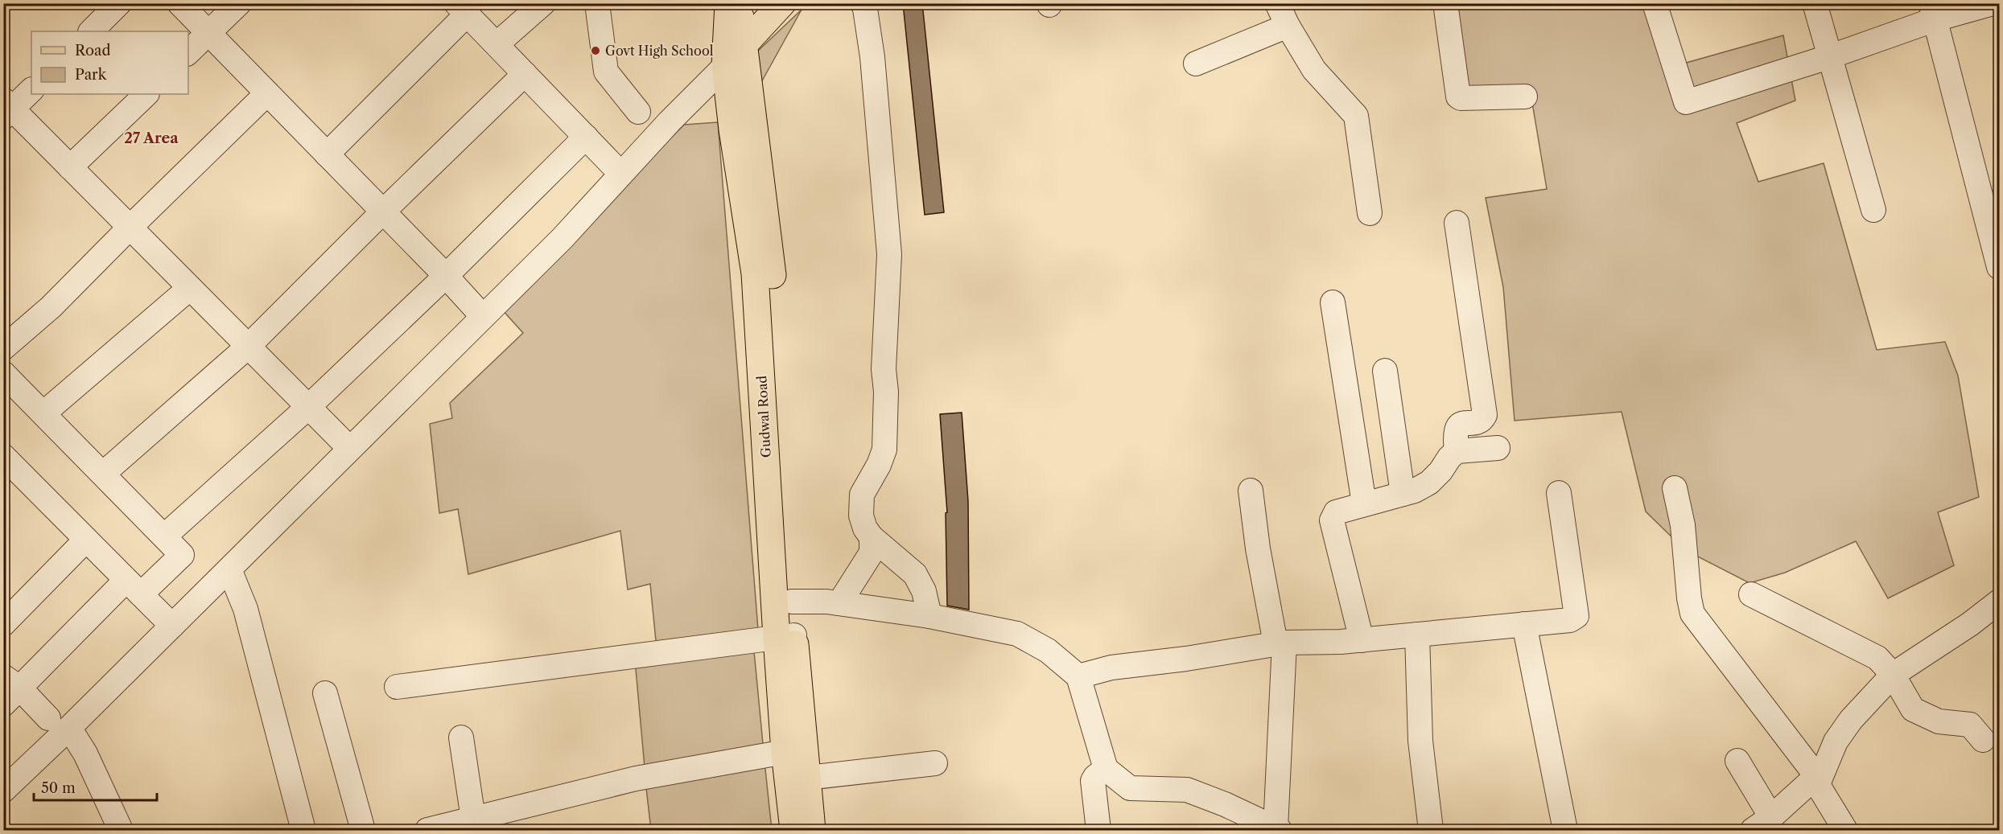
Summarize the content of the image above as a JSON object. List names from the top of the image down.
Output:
{
  "streets": {
    "main road": ["Gudwal Road"]
  },
  "districts": ["27 Area"],
  "places": ["Govt High School"],
  "legend": ["Road", "Park"],
  "scale_bar": "50 m"
}
